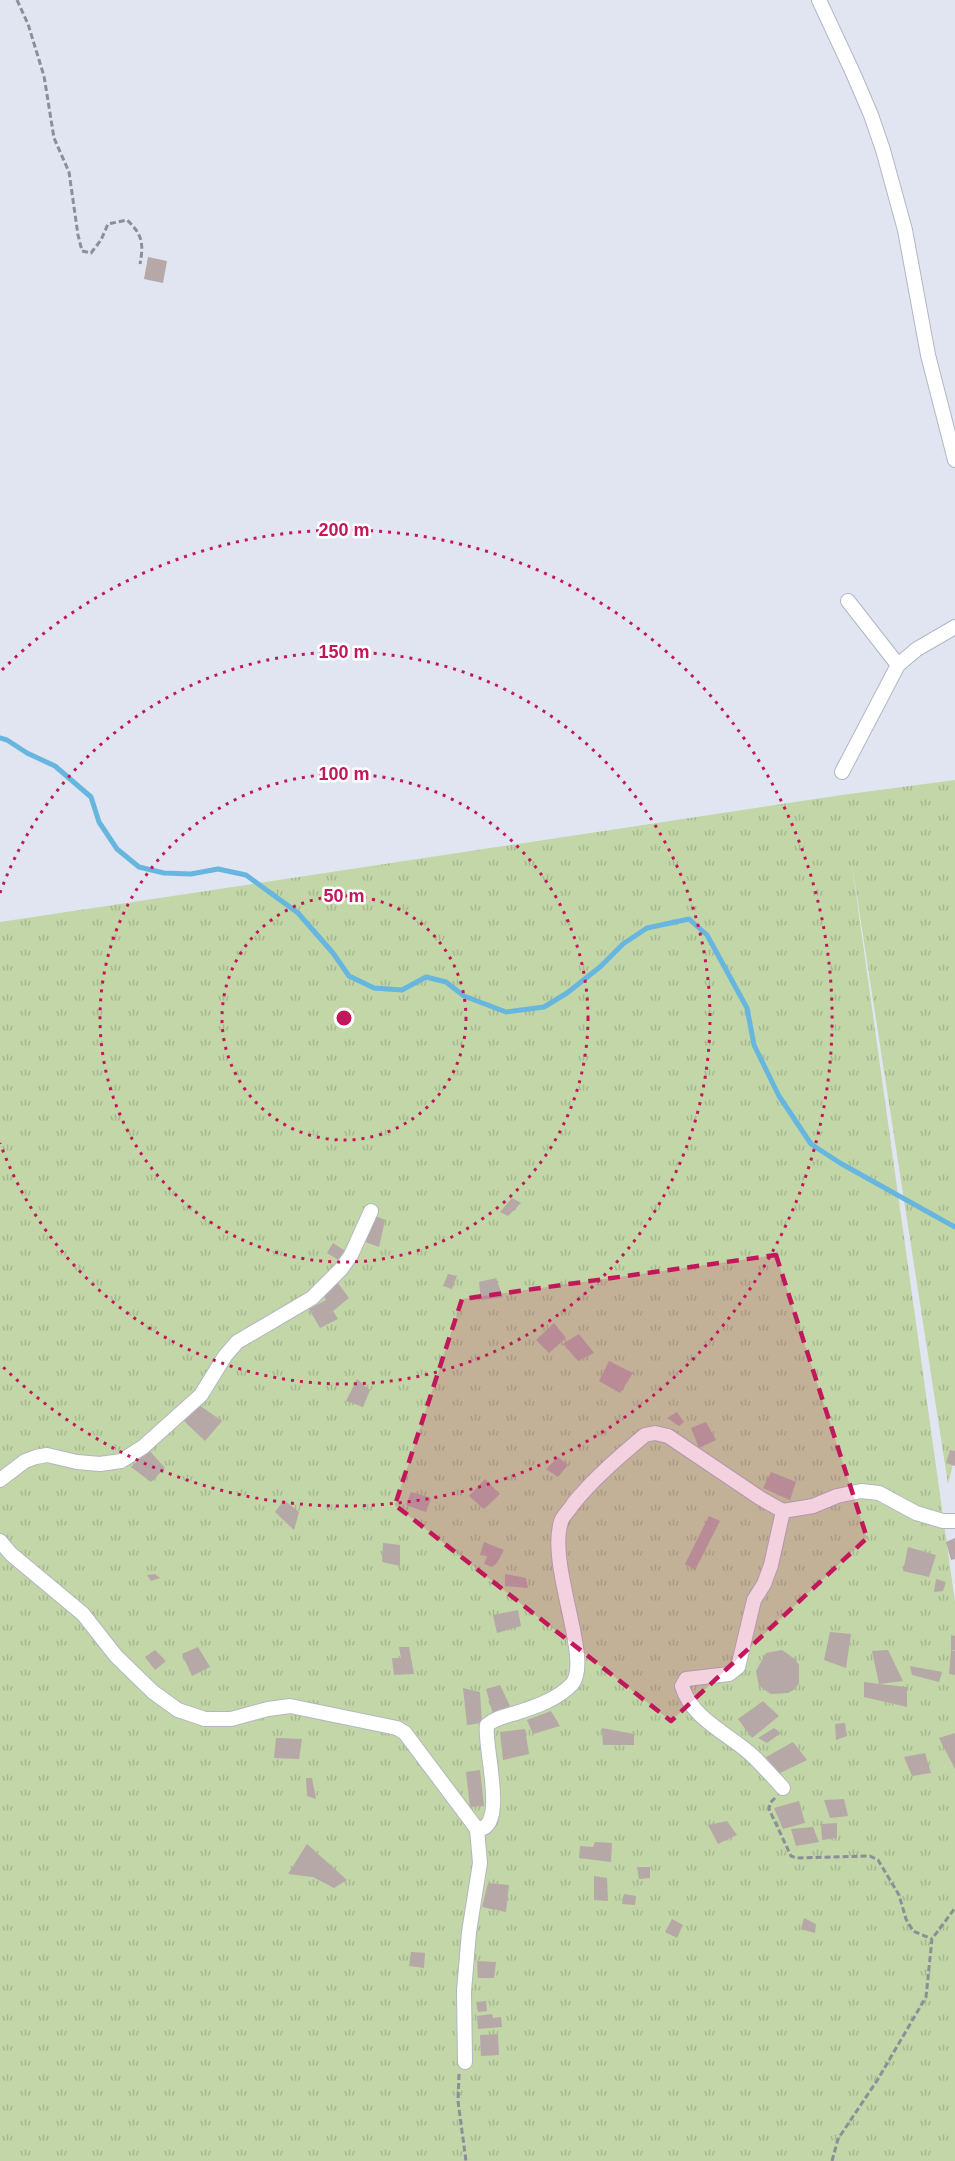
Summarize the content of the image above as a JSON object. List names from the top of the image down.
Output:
{
  "rings": [
    "200 m",
    "150 m",
    "100 m",
    "50 m"
  ]
}
